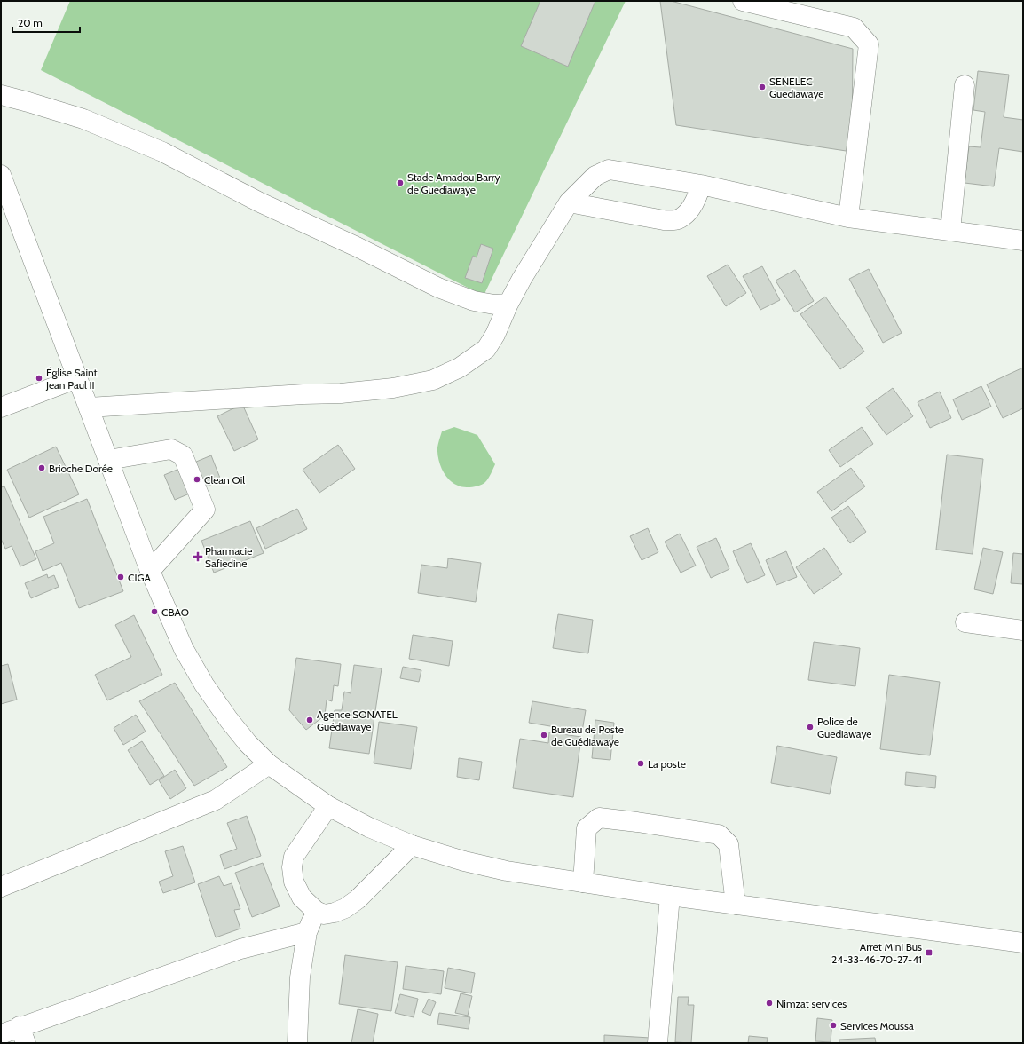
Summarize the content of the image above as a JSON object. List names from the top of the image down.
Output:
{
  "places": {
    "other": [
      "SENELEC Guediawaye",
      "Stade Amadou Barry de Guediawaye",
      "Église Saint Jean Paul II",
      "Brioche Dorée",
      "Clean Oil",
      "CIGA",
      "CBAO",
      "Agence SONATEL Guédiawaye",
      "Police de Guediawaye",
      "Bureau de Poste de Guédiawaye",
      "La poste",
      "Nimzat services",
      "Services Moussa"
    ],
    "health": ["Pharmacie Safiedine"],
    "transit": ["Arret Mini Bus 24-33-46-70-27-41"]
  },
  "scale_bar": "20 m"
}
